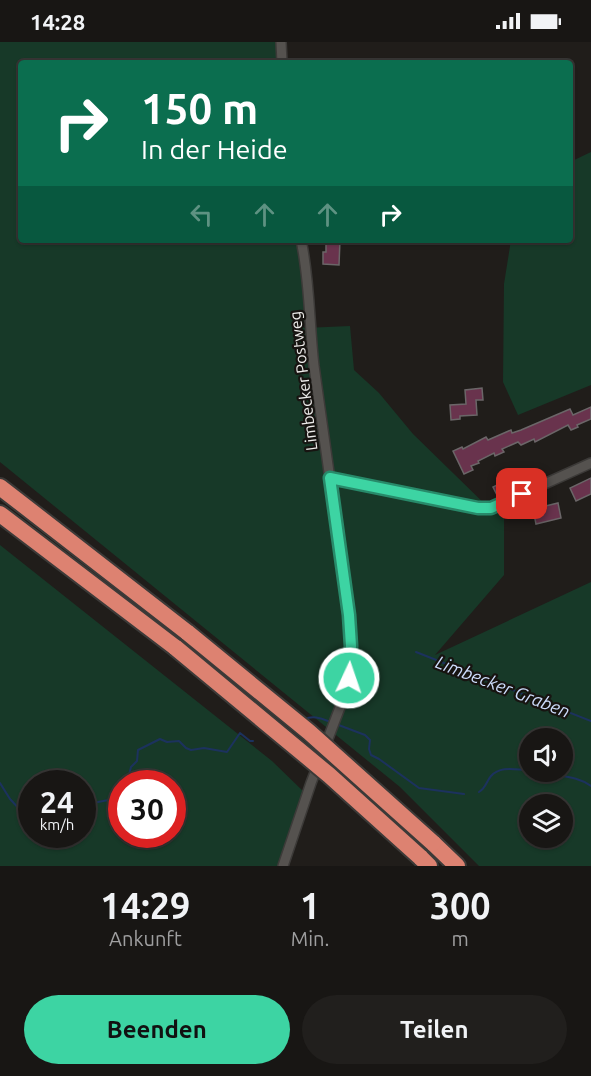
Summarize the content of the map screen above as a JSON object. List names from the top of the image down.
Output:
{
  "streets": {
    "street": ["Limbecker Postweg"]
  },
  "water": ["Limbecker Graben"],
  "page": {
    "status": "14:28",
    "turn": ["150 m", "In der Heide"],
    "speed": "24 km/h",
    "limit": "30",
    "eta": [
      "14:29",
      "Ankunft",
      "1",
      "Min.",
      "300",
      "m"
    ],
    "buttons": ["Beenden", "Teilen"]
  }
}
